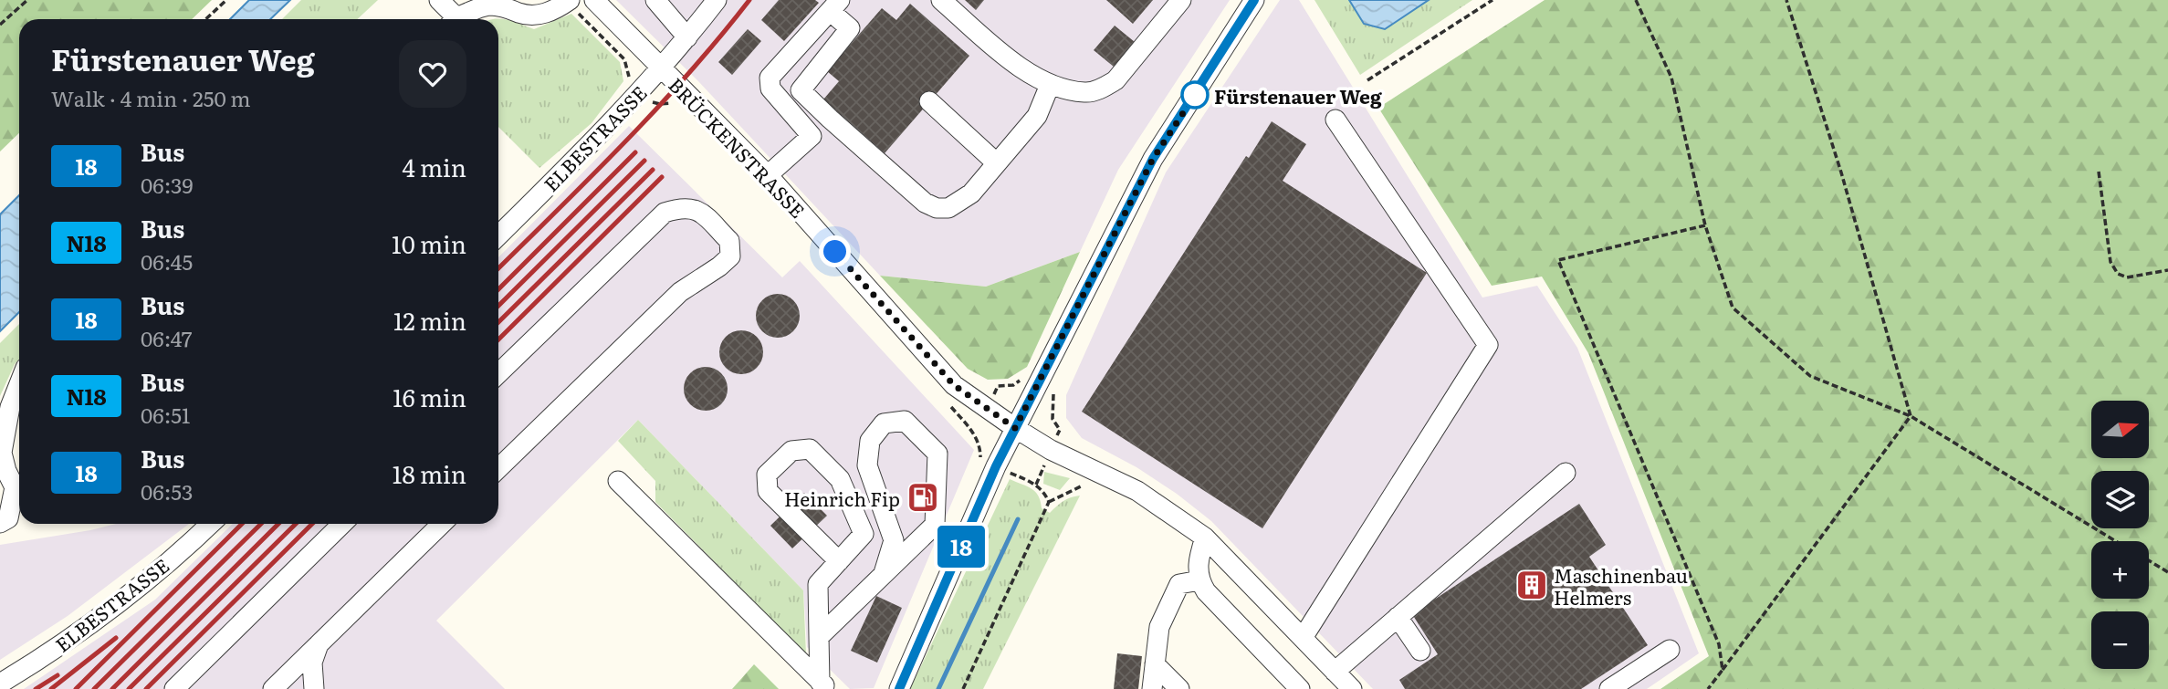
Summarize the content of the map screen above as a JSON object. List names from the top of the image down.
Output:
{
  "streets": {
    "street": ["ELBESTRASSE", "BRÜCKENSTRASSE"]
  },
  "crossings": [
    ["ELBESTRASSE", "BRÜCKENSTRASSE"]
  ],
  "places": {
    "other": ["Fürstenauer Weg"],
    "fuel station": ["Heinrich Fip"],
    "building": ["Maschinenbau Helmers"]
  },
  "lines": ["bus line 18"],
  "north": "right",
  "page": {
    "on_map": "18",
    "heading": ["Fürstenauer Weg", "Walk · 4 min · 250 m"],
    "list": [
      {
        "mark": "18",
        "name": "Bus",
        "note": "06:39",
        "value": "4 min"
      },
      {
        "mark": "N18",
        "name": "Bus",
        "note": "06:45",
        "value": "10 min"
      },
      {
        "mark": "18",
        "name": "Bus",
        "note": "06:47",
        "value": "12 min"
      },
      {
        "mark": "N18",
        "name": "Bus",
        "note": "06:51",
        "value": "16 min"
      },
      {
        "mark": "18",
        "name": "Bus",
        "note": "06:53",
        "value": "18 min"
      }
    ],
    "map_buttons": ["+", "−"]
  }
}
